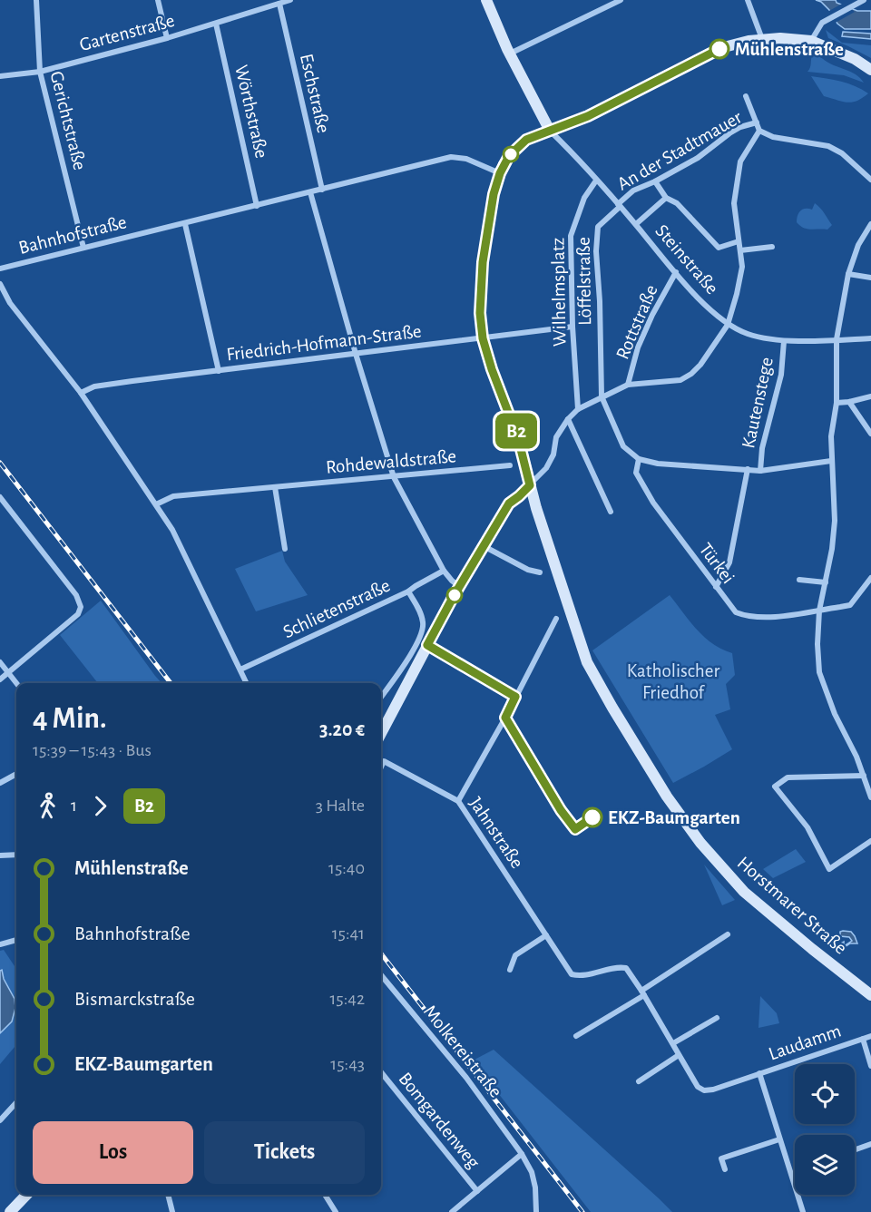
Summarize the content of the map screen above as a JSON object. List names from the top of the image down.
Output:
{
  "streets": {
    "main road": ["Horstmarer Straße"],
    "street": [
      "Gartenstraße",
      "Eschstraße",
      "Wörthstraße",
      "Gerichtstraße",
      "An der Stadtmauer",
      "Bahnhofstraße",
      "Steinstraße",
      "Löffelstraße",
      "Wilhelmsplatz",
      "Rottstraße",
      "Friedrich-Hofmann-Straße",
      "Kautenstege",
      "Rohdewaldstraße",
      "Türkei",
      "Schlietenstraße",
      "Jahnstraße",
      "Laudamm",
      "Molkereistraße",
      "Bomgardenweg"
    ]
  },
  "crossings": [
    ["Gartenstraße", "Eschstraße"],
    ["Gartenstraße", "Wörthstraße"],
    ["Gartenstraße", "Gerichtstraße"],
    ["Eschstraße", "Bahnhofstraße"],
    ["Wörthstraße", "Bahnhofstraße"],
    ["Gerichtstraße", "Bahnhofstraße"],
    ["An der Stadtmauer", "Steinstraße"],
    ["An der Stadtmauer", "Löffelstraße"],
    ["Bahnhofstraße", "Horstmarer Straße"],
    ["Steinstraße", "Löffelstraße"],
    ["Steinstraße", "Wilhelmsplatz"],
    ["Steinstraße", "Rottstraße"],
    ["Steinstraße", "Kautenstege"],
    ["Steinstraße", "Horstmarer Straße"],
    ["Wilhelmsplatz", "Friedrich-Hofmann-Straße"],
    ["Friedrich-Hofmann-Straße", "Horstmarer Straße"]
  ],
  "parks": ["Katholischer Friedhof"],
  "places": ["Mühlenstraße", "EKZ-Baumgarten"],
  "lines": ["bus line B2"],
  "page": {
    "on_map": "B2",
    "heading": ["4 Min.", "15:39 – 15:43 · Bus", "3.20 €"],
    "legs": ["1", "B2", "3 Halte"],
    "list": [
      {
        "name": "Mühlenstraße",
        "value": "15:40"
      },
      {
        "name": "Bahnhofstraße",
        "value": "15:41"
      },
      {
        "name": "Bismarckstraße",
        "value": "15:42"
      },
      {
        "name": "EKZ-Baumgarten",
        "value": "15:43"
      }
    ],
    "buttons": ["Los", "Tickets"]
  }
}
